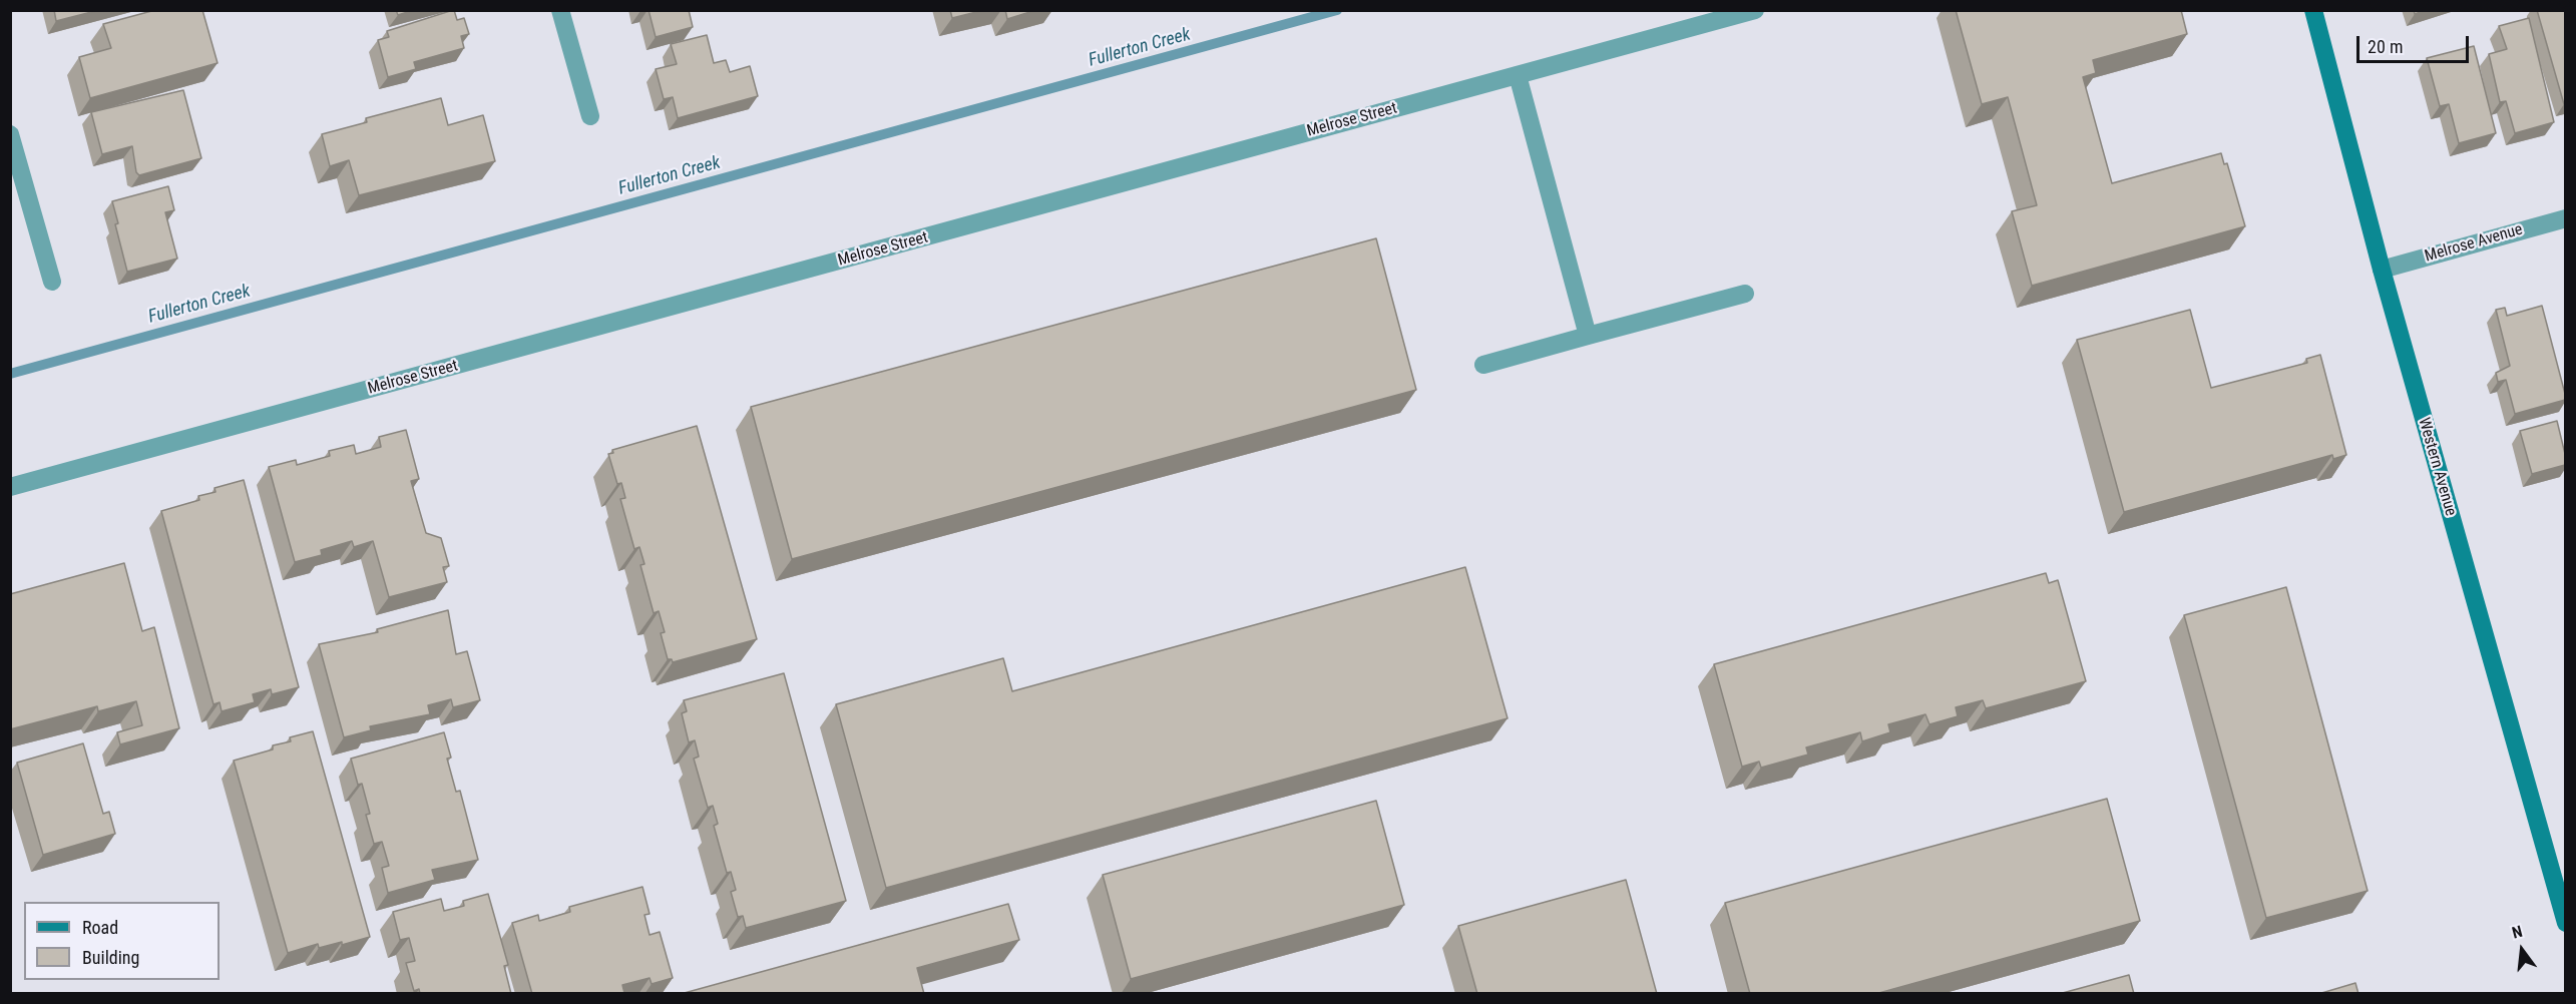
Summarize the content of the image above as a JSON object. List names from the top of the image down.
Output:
{
  "streets": {
    "main road": ["Western Avenue"],
    "street": ["Melrose Street", "Melrose Avenue"]
  },
  "crossings": [
    ["Melrose Avenue", "Western Avenue"]
  ],
  "water": ["Fullerton Creek"],
  "legend": ["Road", "Building"],
  "scale_bar": "20 m",
  "north": "top"
}
